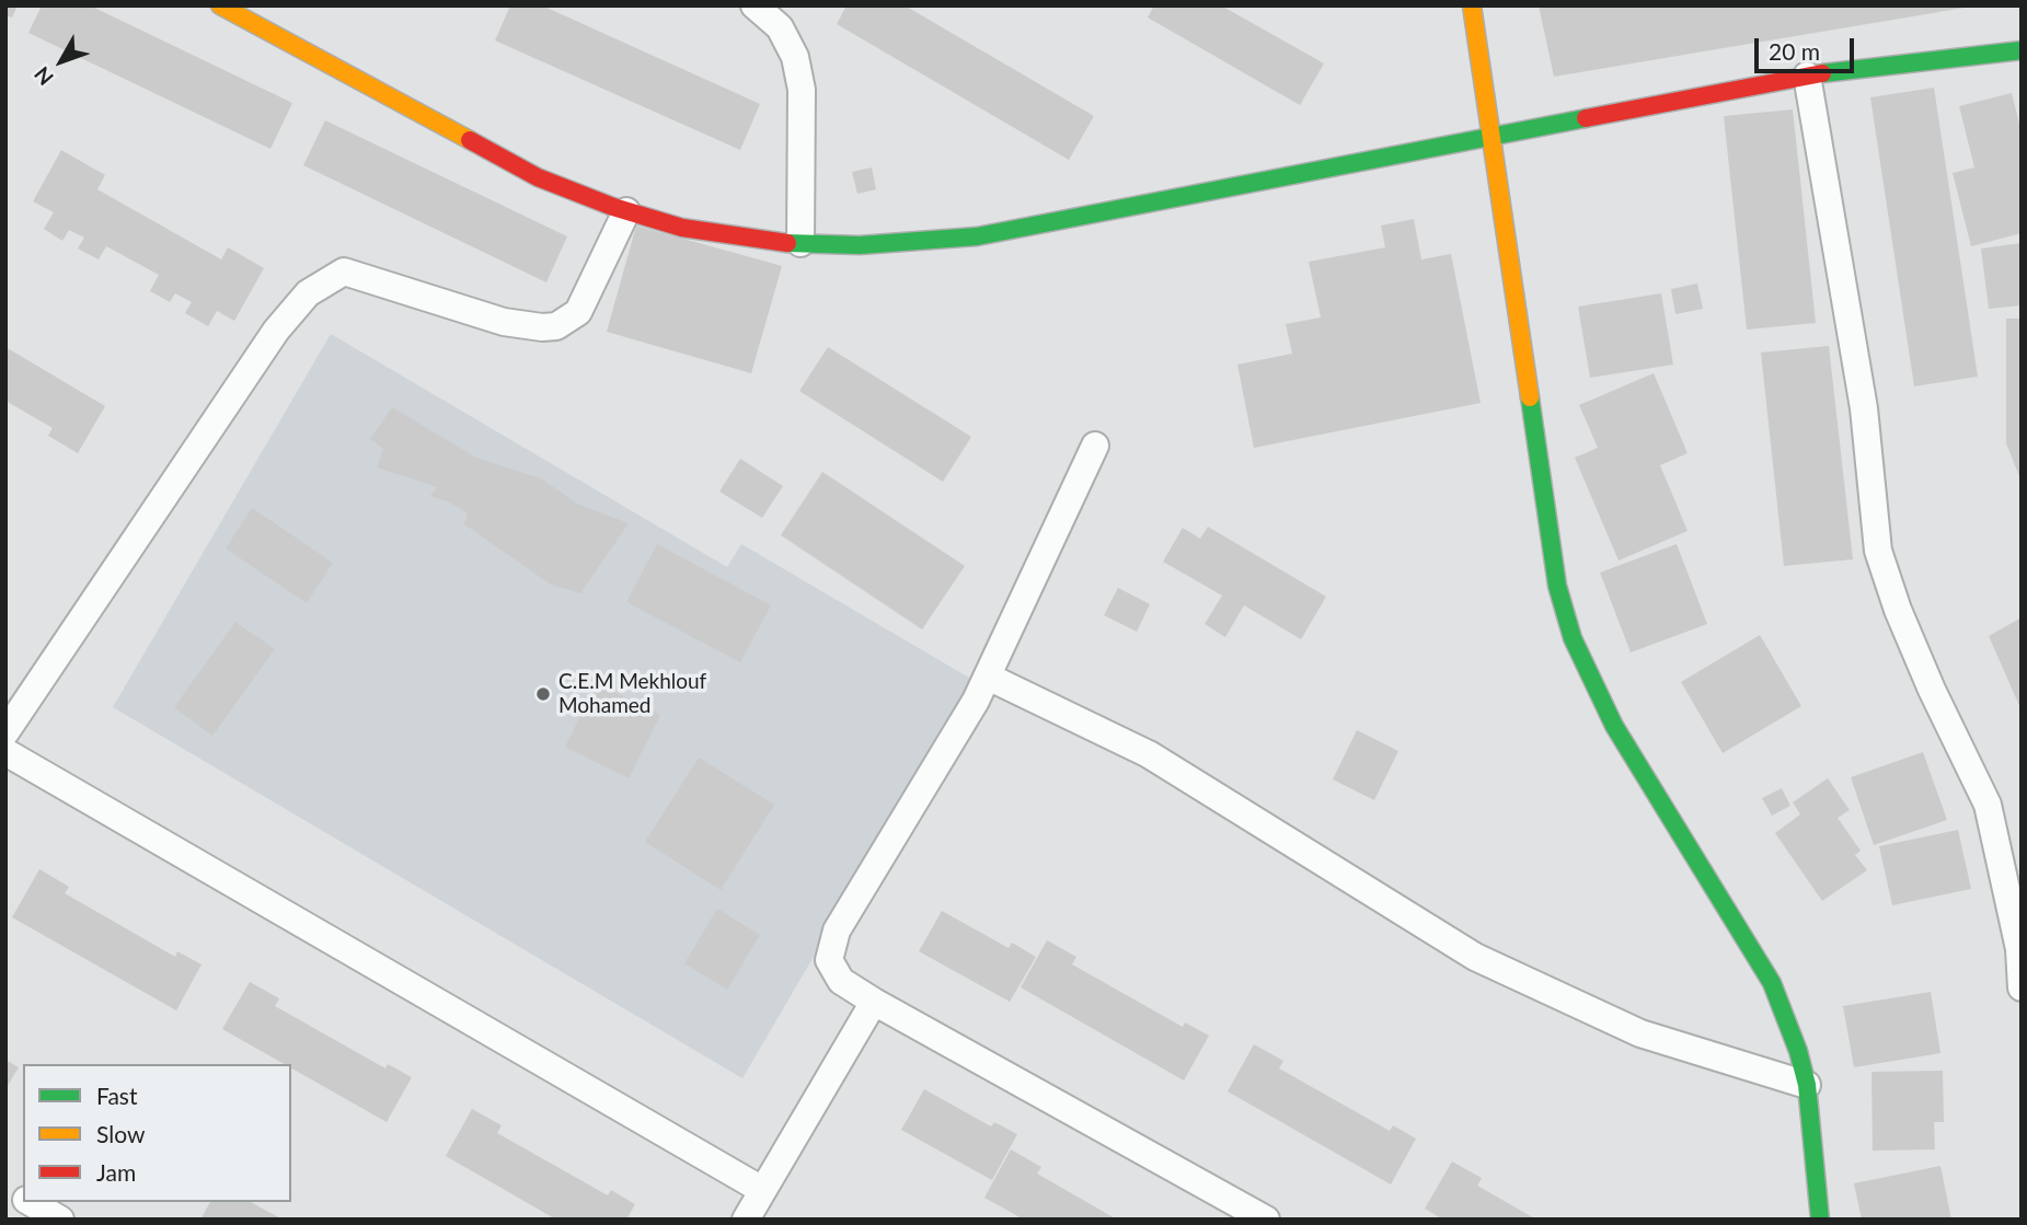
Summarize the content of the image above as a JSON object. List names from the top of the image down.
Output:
{
  "places": ["C.E.M Mekhlouf Mohamed"],
  "legend": ["Fast", "Slow", "Jam"],
  "scale_bar": "20 m",
  "north": "bottom left"
}
